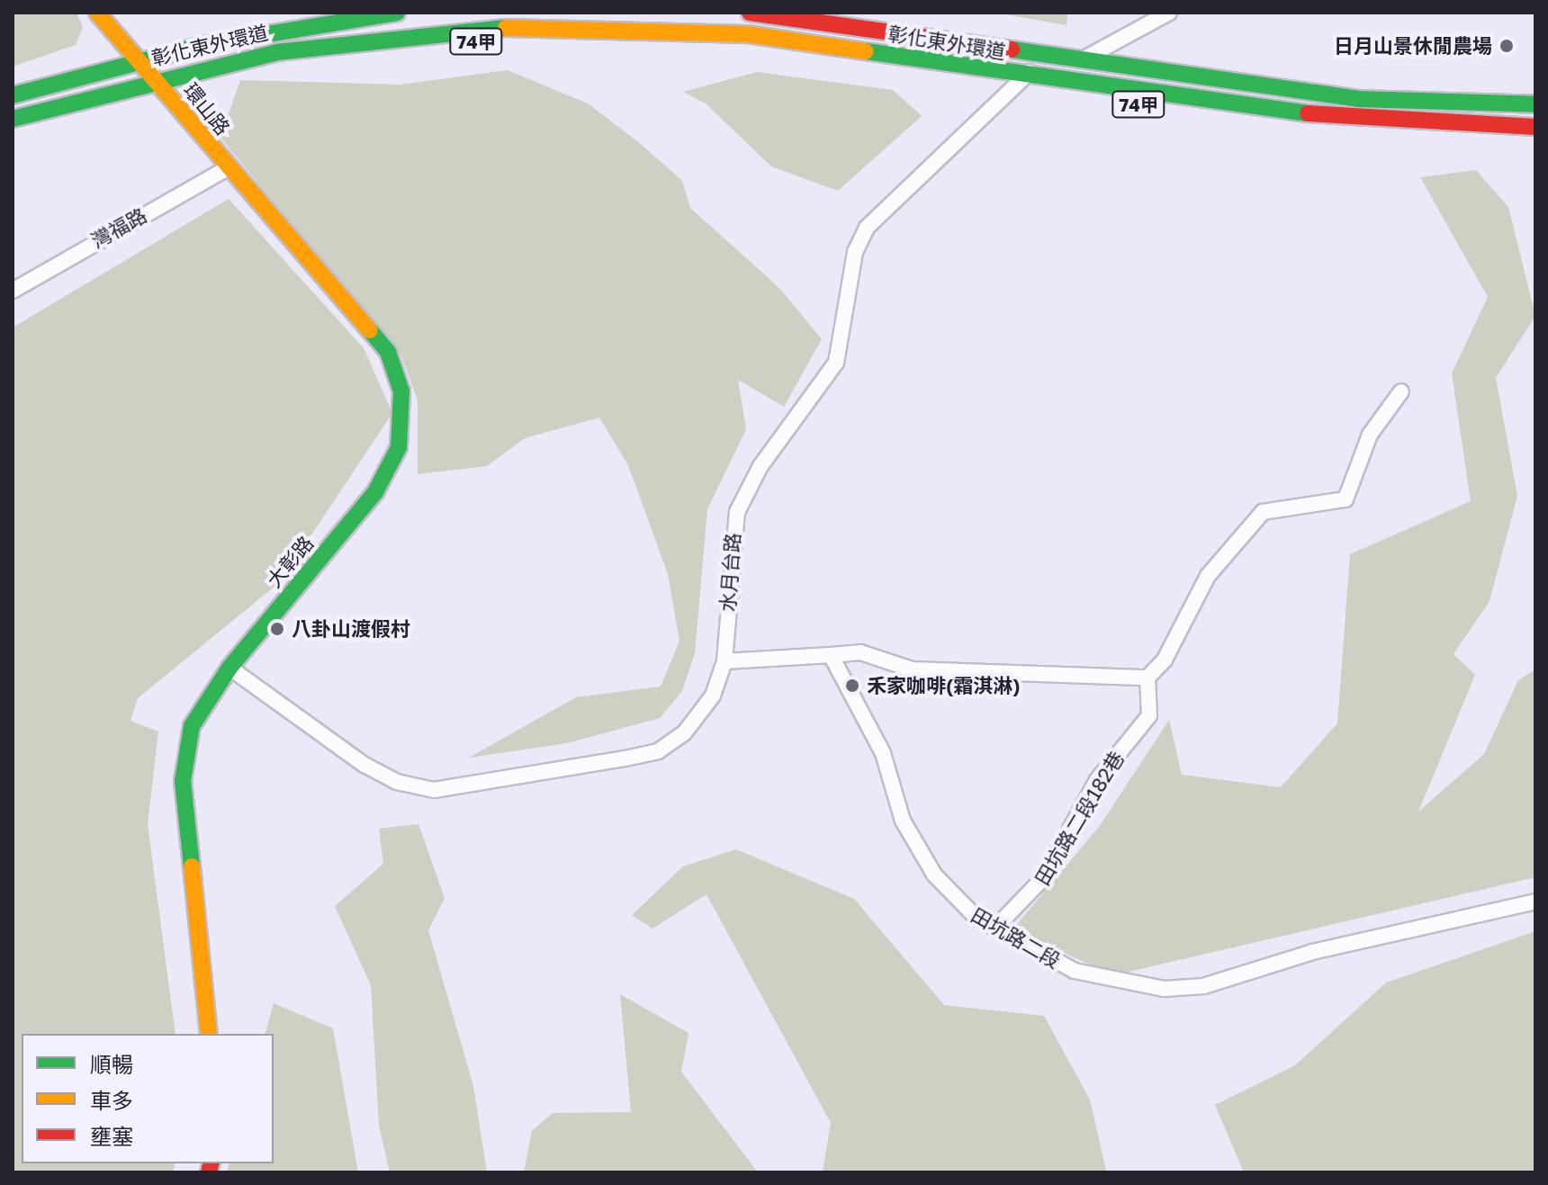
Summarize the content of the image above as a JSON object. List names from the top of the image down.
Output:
{
  "streets": {
    "main road": [
      "74甲",
      "彰化東外環道",
      "環山路",
      "大彰路"
    ],
    "street": [
      "灣福路",
      "水月台路",
      "田坑路二段182巷",
      "田坑路二段"
    ]
  },
  "crossings": [
    ["74甲", "彰化東外環道"],
    ["彰化東外環道", "環山路"],
    ["彰化東外環道", "水月台路"],
    ["環山路", "灣福路"],
    ["環山路", "大彰路"],
    ["灣福路", "大彰路"],
    ["大彰路", "水月台路"],
    ["田坑路二段182巷", "田坑路二段"]
  ],
  "places": ["日月山景休閒農場", "八卦山渡假村", "禾家咖啡(霜淇淋)"],
  "legend": ["順暢", "車多", "壅塞"]
}
